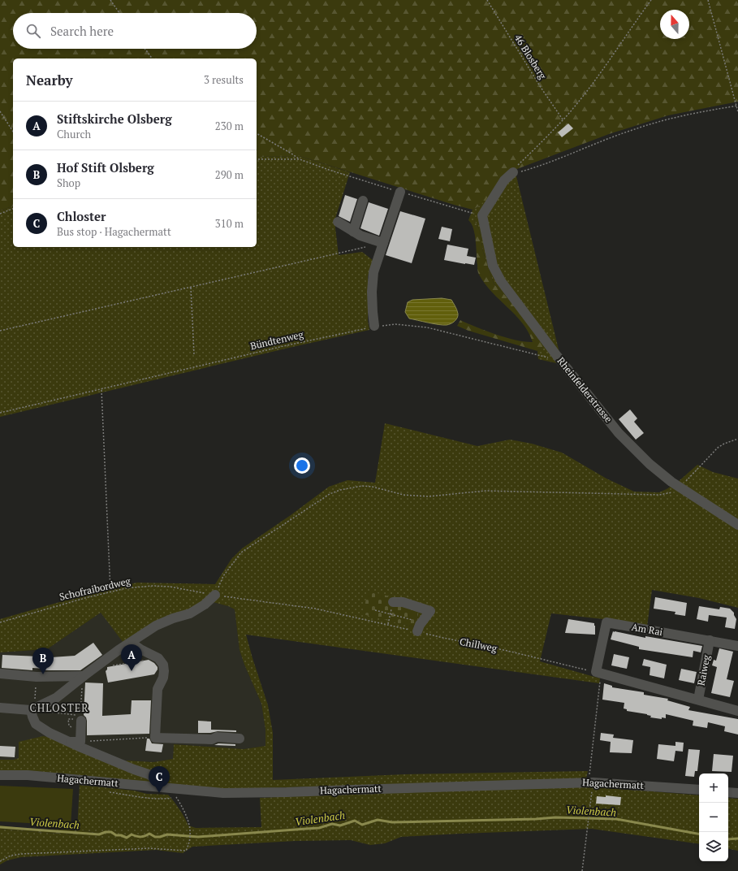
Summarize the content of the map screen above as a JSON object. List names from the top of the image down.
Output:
{
  "streets": {
    "street": [
      "Rheinfelderstrasse",
      "Am Rai",
      "Raiweg",
      "Hagachermatt"
    ],
    "path": [
      "46 Blosberg",
      "Bündtenweg",
      "Schofraibordweg",
      "Chillweg"
    ]
  },
  "crossings": [
    ["Bündtenweg", "Rheinfelderstrasse"],
    ["Schofraibordweg", "Chillweg"],
    ["Am Rai", "Chillweg"],
    ["Am Rai", "Raiweg"]
  ],
  "districts": ["CHLOSTER"],
  "water": ["Violenbach"],
  "north": "top",
  "page": {
    "search": "Search here",
    "heading": ["Nearby", "3 results"],
    "list": [
      {
        "mark": "A",
        "name": "Stiftskirche Olsberg",
        "note": "Church",
        "value": "230 m"
      },
      {
        "mark": "B",
        "name": "Hof Stift Olsberg",
        "note": "Shop",
        "value": "290 m"
      },
      {
        "mark": "C",
        "name": "Chloster",
        "note": "Bus stop · Hagachermatt",
        "value": "310 m"
      }
    ],
    "pins": ["A", "B", "C"],
    "map_buttons": ["+", "−"]
  }
}
